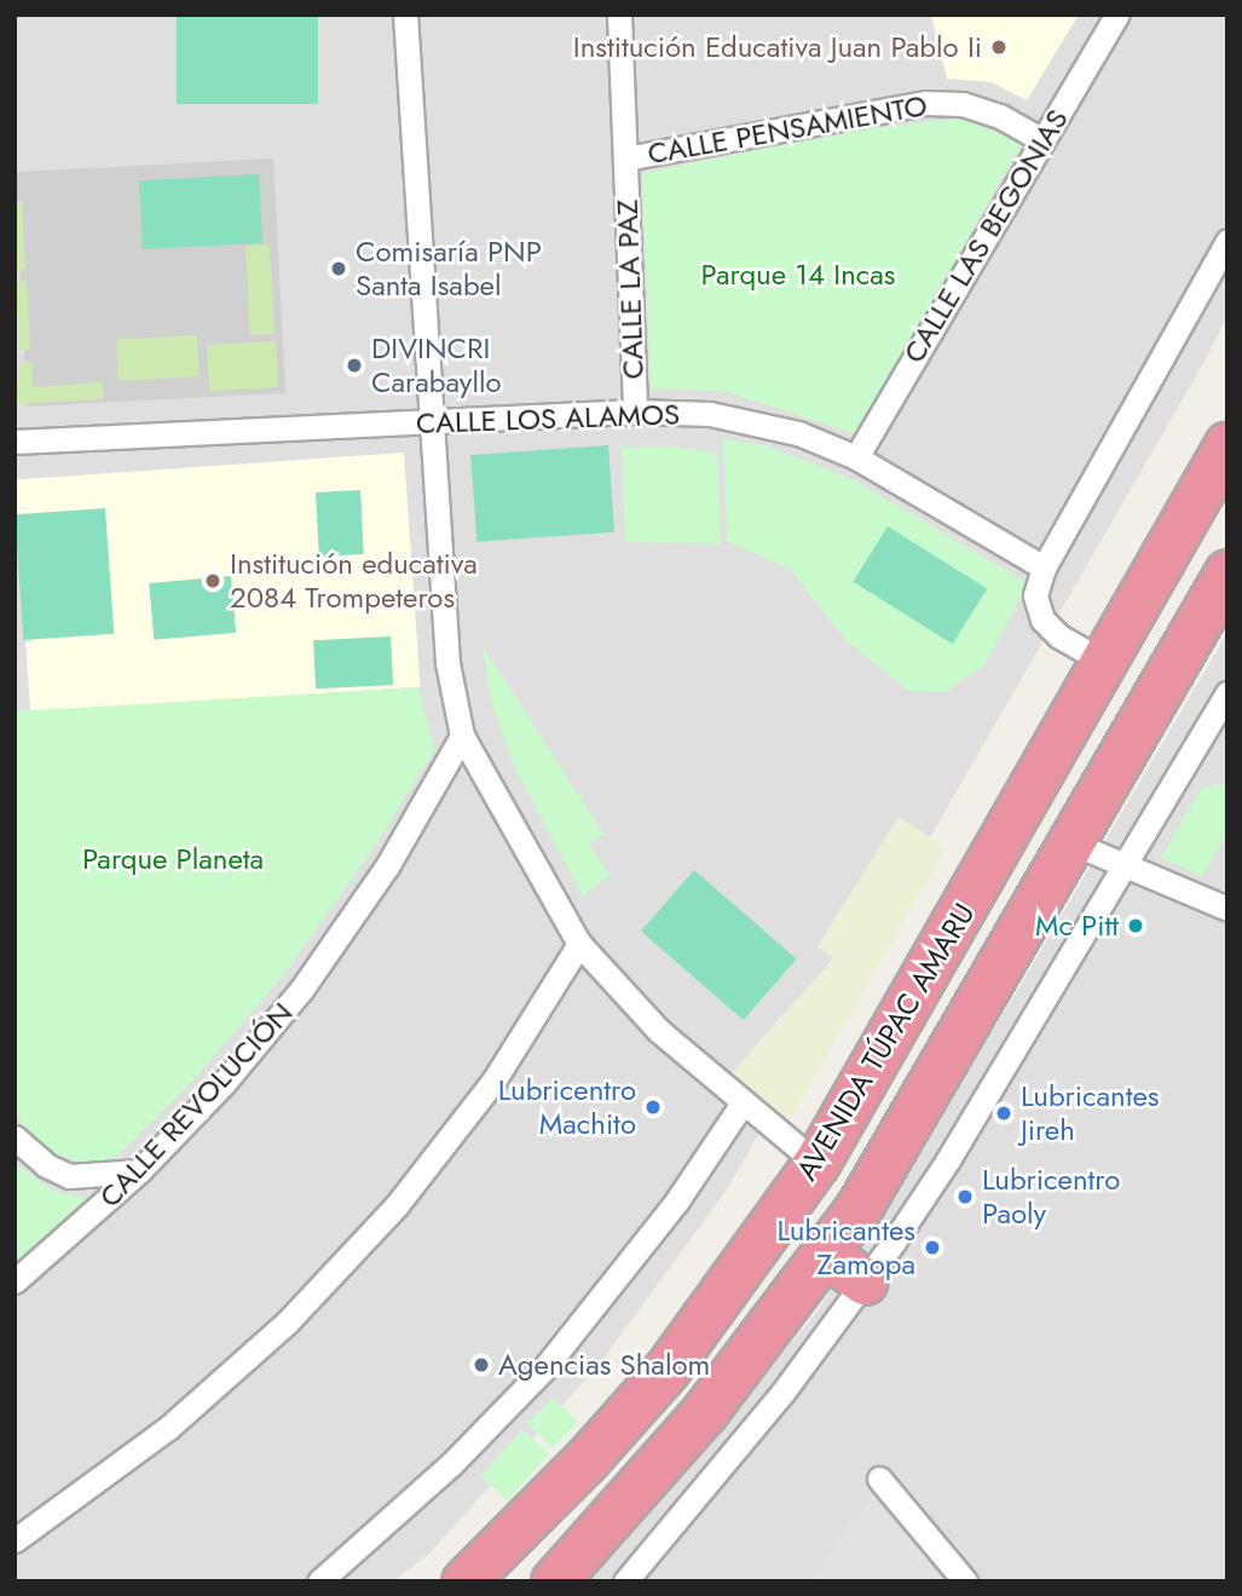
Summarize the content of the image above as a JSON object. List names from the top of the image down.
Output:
{
  "streets": {
    "highway": ["AVENIDA TÚPAC AMARU"],
    "street": [
      "CALLE PENSAMIENTO",
      "CALLE LAS BEGONIAS",
      "CALLE LA PAZ",
      "CALLE LOS ALAMOS",
      "CALLE REVOLUCIÓN"
    ]
  },
  "crossings": [
    ["CALLE PENSAMIENTO", "CALLE LAS BEGONIAS"],
    ["CALLE PENSAMIENTO", "CALLE LA PAZ"],
    ["CALLE LAS BEGONIAS", "CALLE LOS ALAMOS"],
    ["CALLE LA PAZ", "CALLE LOS ALAMOS"]
  ],
  "parks": ["Parque 14 Incas", "Parque Planeta"],
  "places": [
    "Institución Educativa Juan Pablo Ii",
    "Comisaría PNP Santa Isabel",
    "DIVINCRI Carabayllo",
    "Institución educativa 2084 Trompeteros",
    "Mc Pitt",
    "Lubricentro Machito",
    "Lubricantes Jireh",
    "Lubricentro Paoly",
    "Lubricantes Zamopa",
    "Agencias Shalom"
  ]
}
